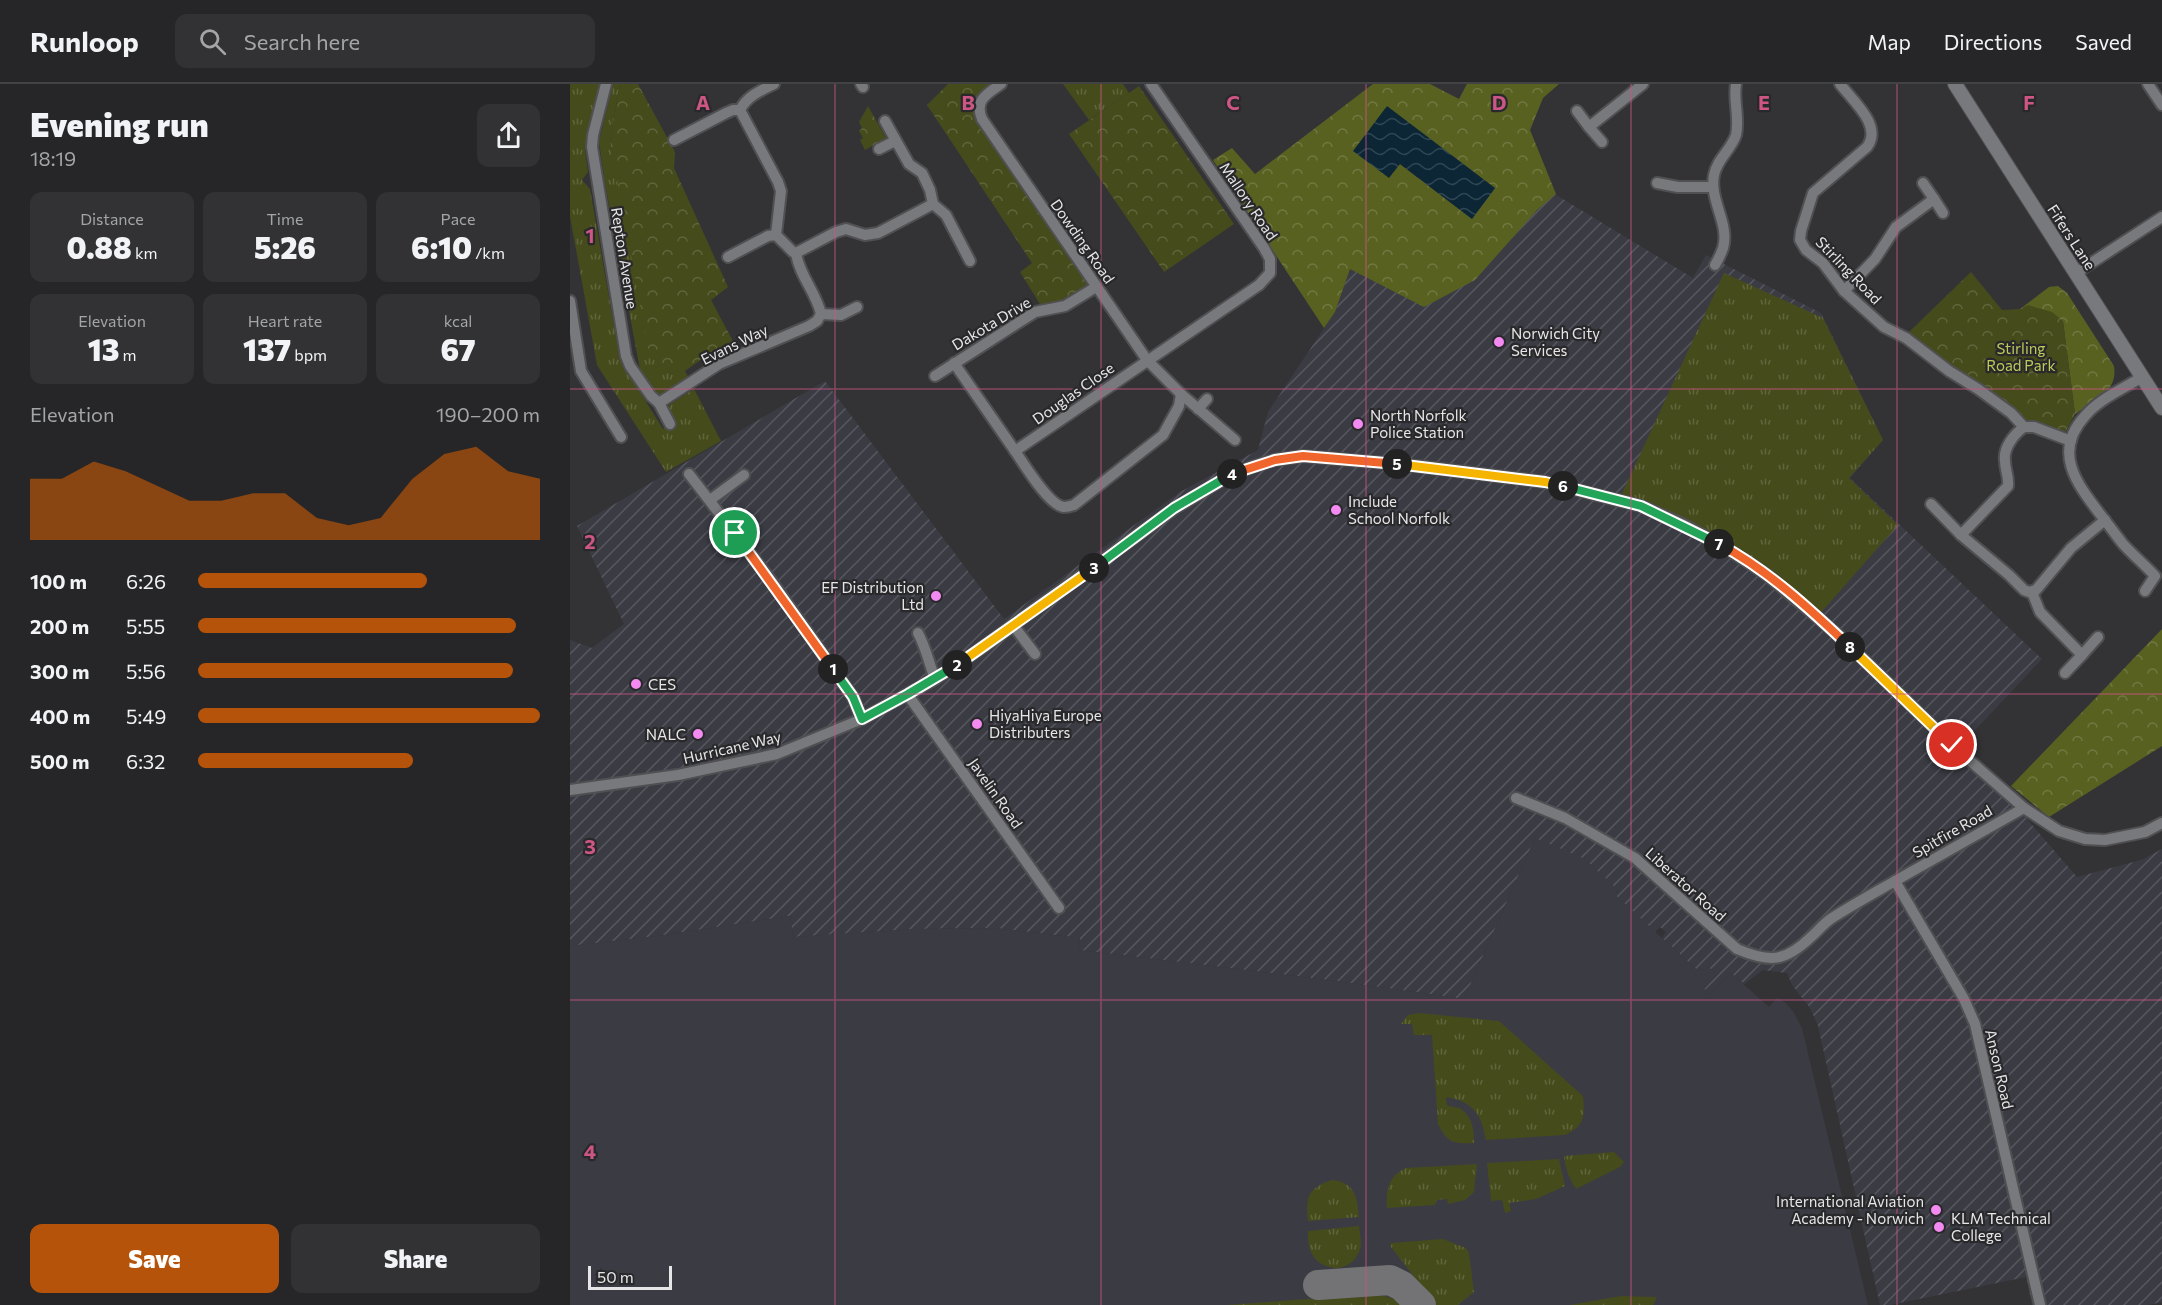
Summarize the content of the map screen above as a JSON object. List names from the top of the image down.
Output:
{
  "streets": {
    "street": [
      "Mallory Road",
      "Fifers Lane",
      "Dowding Road",
      "Repton Avenue",
      "Stirling Road",
      "Dakota Drive",
      "Evans Way",
      "Douglas Close",
      "Hurricane Way",
      "Javelin Road",
      "Spitfire Road",
      "Liberator Road",
      "Anson Road"
    ]
  },
  "crossings": [
    ["Mallory Road", "Dowding Road"],
    ["Mallory Road", "Douglas Close"],
    ["Dowding Road", "Dakota Drive"],
    ["Dowding Road", "Douglas Close"],
    ["Repton Avenue", "Evans Way"],
    ["Hurricane Way", "Javelin Road"],
    ["Hurricane Way", "Spitfire Road"],
    ["Spitfire Road", "Liberator Road"],
    ["Spitfire Road", "Anson Road"],
    ["Liberator Road", "Anson Road"]
  ],
  "parks": ["Stirling Road Park"],
  "places": [
    "Norwich City Services",
    "North Norfolk Police Station",
    "Include School Norfolk",
    "EF Distribution Ltd",
    "CES",
    "HiyaHiya Europe Distributers",
    "NALC",
    "International Aviation Academy - Norwich",
    "KLM Technical College"
  ],
  "scale_bar": "50 m",
  "page": {
    "header": "Runloop",
    "search": "Search here",
    "nav": ["Map", "Directions", "Saved"],
    "heading": ["Evening run", "18:19"],
    "stats": [
      ["Distance", "0.88 km"],
      ["Time", "5:26"],
      ["Pace", "6:10 /km"],
      ["Elevation", "13 m"],
      ["Heart rate", "137 bpm"],
      ["kcal", "67"]
    ],
    "chart": ["Elevation", "190–200 m"],
    "pins": [
      "5",
      "4",
      "6",
      "7",
      "3",
      "8",
      "2",
      "1"
    ],
    "list": [
      {
        "name": "100 m",
        "note": "6:26"
      },
      {
        "name": "200 m",
        "note": "5:55"
      },
      {
        "name": "300 m",
        "note": "5:56"
      },
      {
        "name": "400 m",
        "note": "5:49"
      },
      {
        "name": "500 m",
        "note": "6:32"
      }
    ],
    "buttons": ["Save", "Share"],
    "scale": "50 m"
  },
  "grid": {
    "columns": [
      "A",
      "B",
      "C",
      "D",
      "E",
      "F"
    ],
    "rows": [
      "1",
      "2",
      "3",
      "4"
    ]
  }
}
